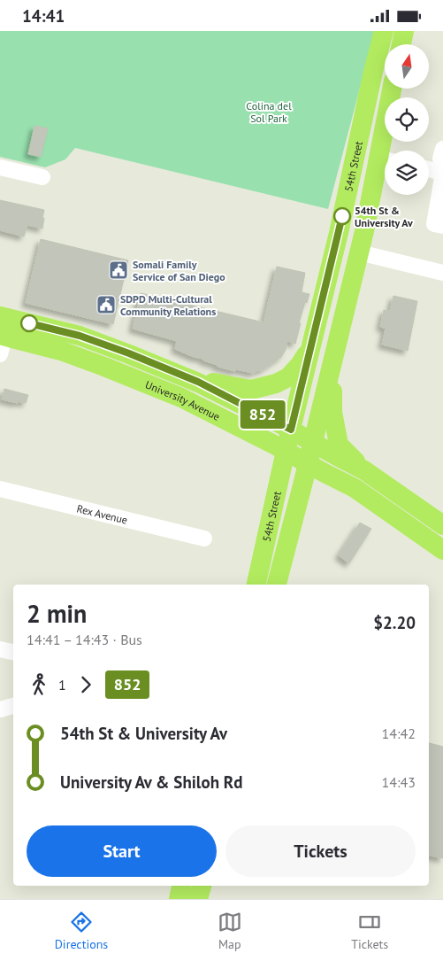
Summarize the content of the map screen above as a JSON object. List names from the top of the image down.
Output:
{
  "streets": {
    "main road": ["54th Street", "University Avenue"],
    "street": ["Rex Avenue"]
  },
  "crossings": [
    ["54th Street", "University Avenue"]
  ],
  "parks": ["Colina del Sol Park"],
  "places": {
    "other": ["54th St & University Av"],
    "public building": ["Somali Family Service of San Diego", "SDPD Multi-Cultural Community Relations"]
  },
  "lines": ["bus line 852"],
  "north": "top",
  "page": {
    "status": "14:41",
    "on_map": "852",
    "heading": ["2 min", "14:41 – 14:43 · Bus", "$2.20"],
    "legs": ["1", "852"],
    "list": [
      {
        "name": "54th St & University Av",
        "value": "14:42"
      },
      {
        "name": "University Av & Shiloh Rd",
        "value": "14:43"
      }
    ],
    "buttons": ["Start", "Tickets"],
    "tabs": ["Directions", "Map", "Tickets"]
  }
}
